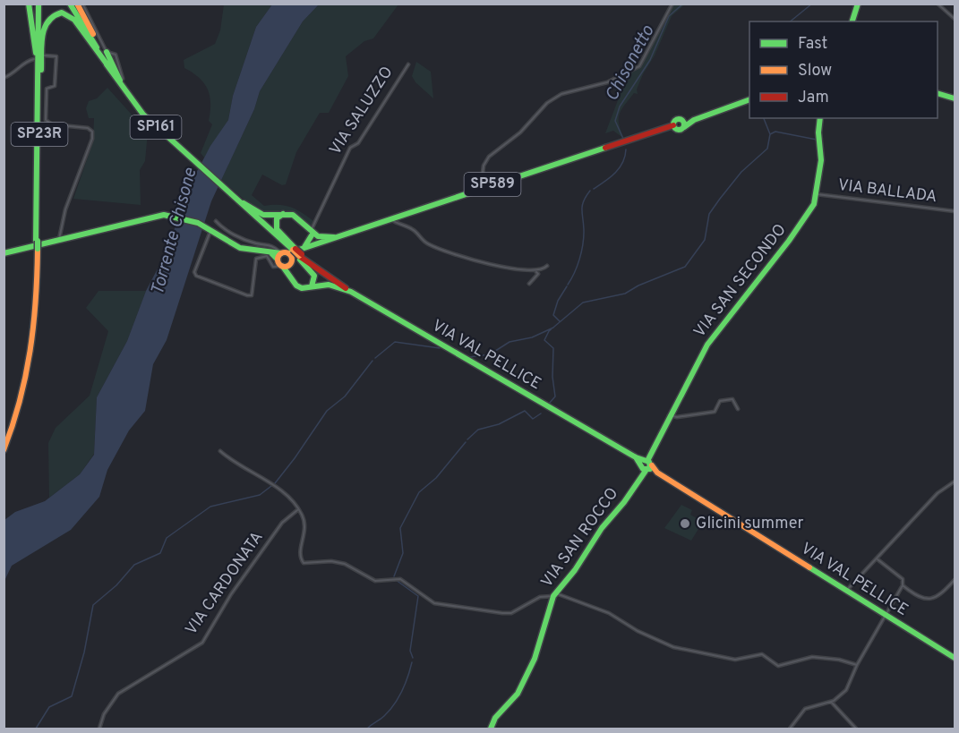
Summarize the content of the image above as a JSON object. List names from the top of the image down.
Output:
{
  "streets": {
    "main road": [
      "SP161",
      "SP23R",
      "SP589",
      "VIA SAN SECONDO",
      "VIA VAL PELLICE",
      "VIA SAN ROCCO"
    ],
    "street": ["VIA SALUZZO", "VIA BALLADA", "VIA CARDONATA"]
  },
  "crossings": [
    ["VIA SALUZZO", "SP589"],
    ["SP161", "SP23R"],
    ["SP161", "SP589"],
    ["SP161", "VIA VAL PELLICE"],
    ["VIA BALLADA", "VIA SAN SECONDO"],
    ["VIA SAN SECONDO", "VIA VAL PELLICE"],
    ["VIA SAN SECONDO", "VIA SAN ROCCO"],
    ["VIA VAL PELLICE", "VIA SAN ROCCO"]
  ],
  "water": ["Chisonetto", "Torrente Chisone"],
  "places": ["Glicini summer"],
  "legend": ["Fast", "Slow", "Jam"]
}
